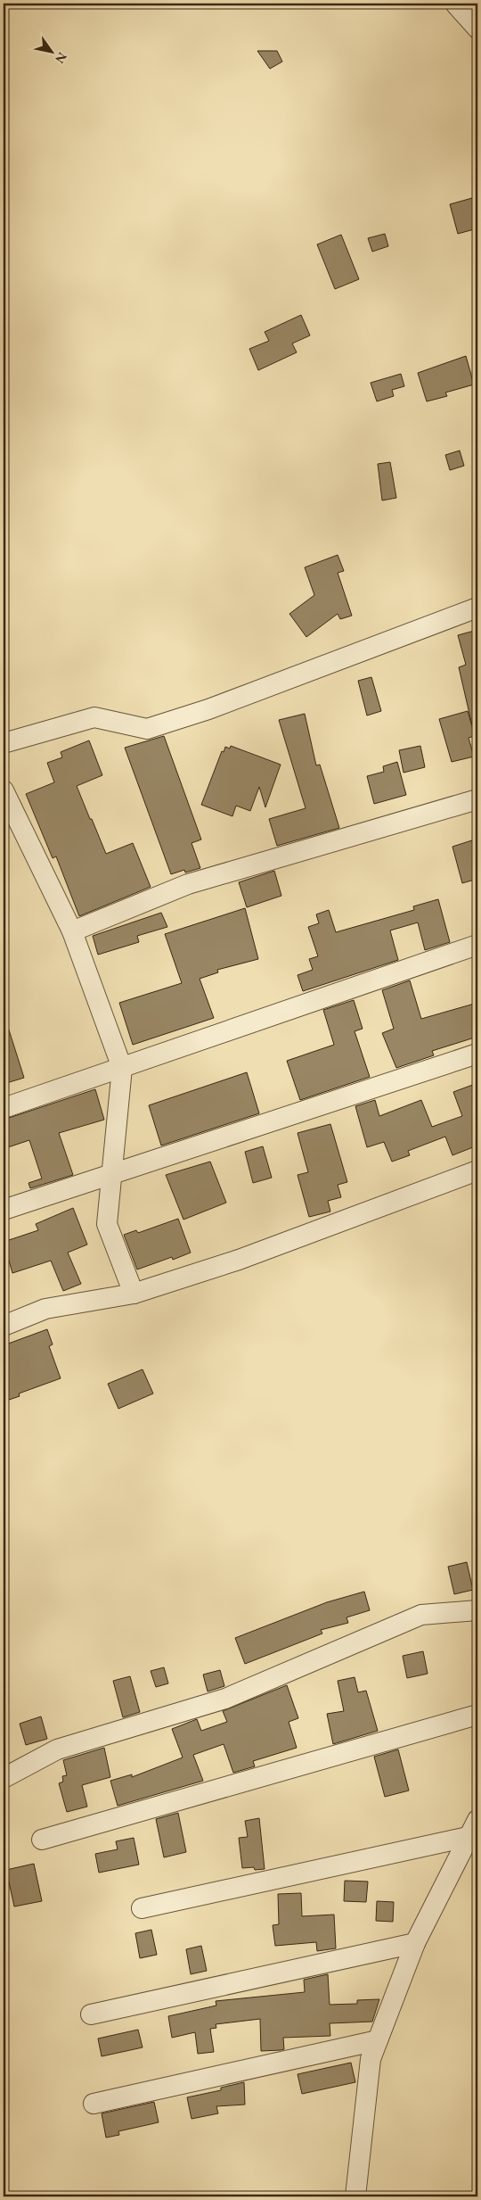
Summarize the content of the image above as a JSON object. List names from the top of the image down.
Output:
{
  "north": "bottom right"
}
